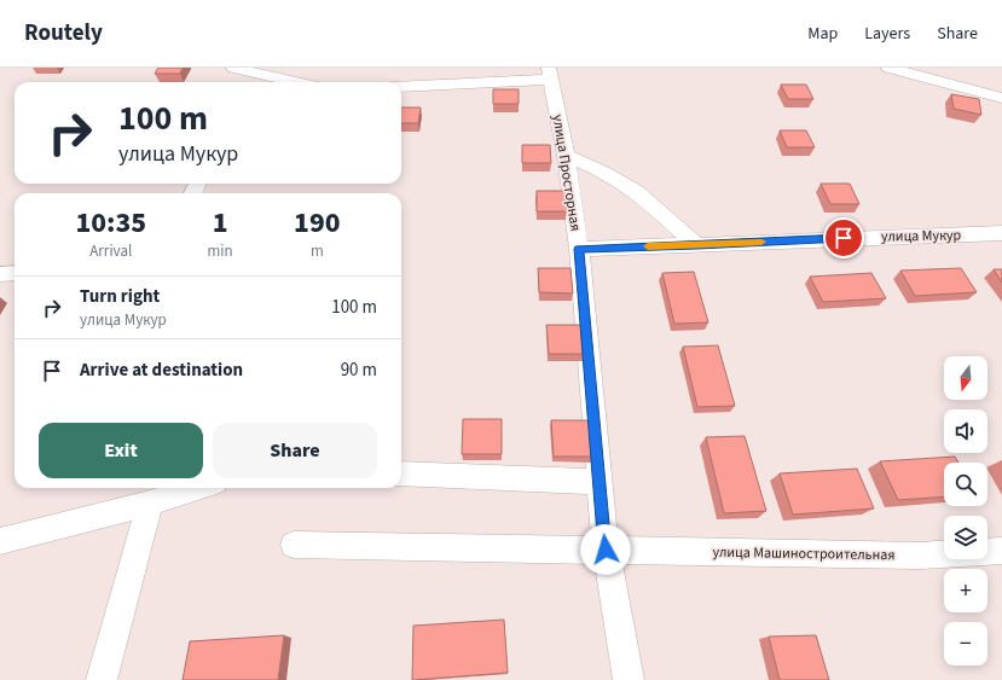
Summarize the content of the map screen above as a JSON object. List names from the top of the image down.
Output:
{
  "streets": {
    "street": ["улица Просторная", "улица Мукур", "улица Машиностроительная"]
  },
  "crossings": [
    ["улица Просторная", "улица Мукур"],
    ["улица Просторная", "улица Машиностроительная"]
  ],
  "north": "bottom",
  "page": {
    "header": "Routely",
    "nav": ["Map", "Layers", "Share"],
    "turn": ["100 m", "улица Мукур"],
    "eta": [
      "10:35",
      "Arrival",
      "1",
      "min",
      "190",
      "m"
    ],
    "list": [
      {
        "name": "Turn right",
        "note": "улица Мукур",
        "value": "100 m"
      },
      {
        "name": "Arrive at destination",
        "value": "90 m"
      }
    ],
    "map_buttons": ["+", "−"],
    "buttons": ["Exit", "Share"]
  }
}
